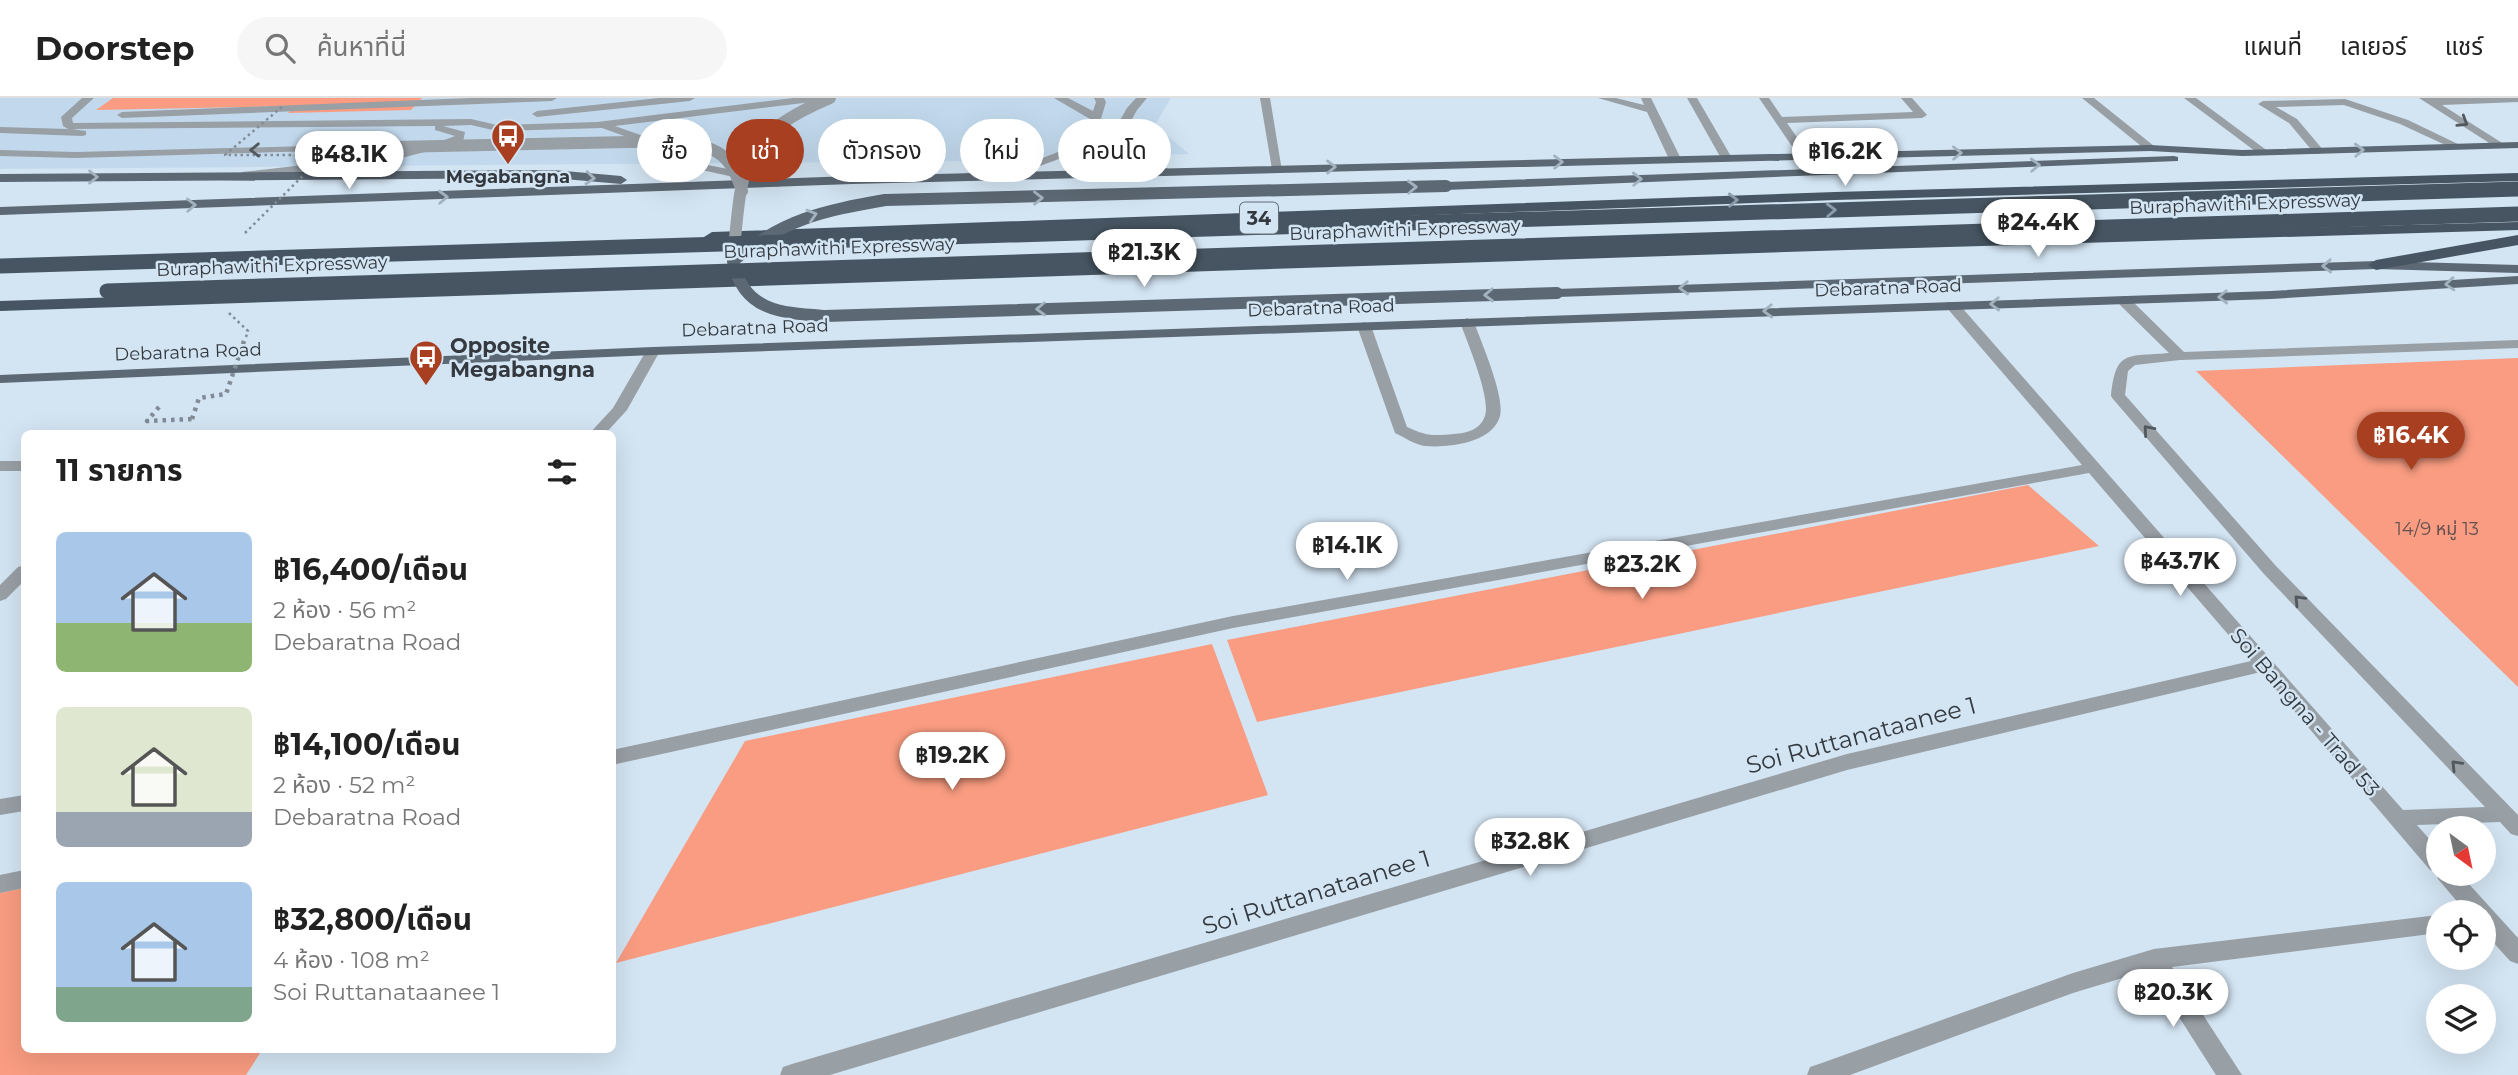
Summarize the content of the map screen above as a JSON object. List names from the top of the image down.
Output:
{
  "streets": {
    "highway": ["Buraphawithi Expressway", "34"],
    "main road": ["Debaratna Road"],
    "street": ["Soi Bangna - Trad 53", "Soi Ruttanataanee 1"]
  },
  "crossings": [
    ["Debaratna Road", "Soi Bangna - Trad 53"],
    ["Soi Bangna - Trad 53", "Soi Ruttanataanee 1"]
  ],
  "places": {
    "bus stop": ["Megabangna", "Opposite Megabangna"]
  },
  "house_numbers": ["14/9 หมู่ 13"],
  "north": "bottom right",
  "page": {
    "header": "Doorstep",
    "search": "ค้นหาที่นี่",
    "nav": ["แผนที่", "เลเยอร์", "แชร์"],
    "chip": [
      "ซื้อ",
      "เช่า",
      "ตัวกรอง",
      "ใหม่",
      "คอนโด"
    ],
    "price": [
      "฿16.2K",
      "฿48.1K",
      "฿24.4K",
      "฿21.3K",
      "฿16.4K",
      "฿14.1K",
      "฿43.7K",
      "฿23.2K",
      "฿19.2K",
      "฿32.8K",
      "฿20.3K"
    ],
    "heading": "11 รายการ",
    "list": [
      {
        "name": "฿16,400/เดือน",
        "note": "2 ห้อง · 56 m² · Debaratna Road"
      },
      {
        "name": "฿14,100/เดือน",
        "note": "2 ห้อง · 52 m² · Debaratna Road"
      },
      {
        "name": "฿32,800/เดือน",
        "note": "4 ห้อง · 108 m² · Soi Ruttanataanee 1"
      }
    ]
  }
}
